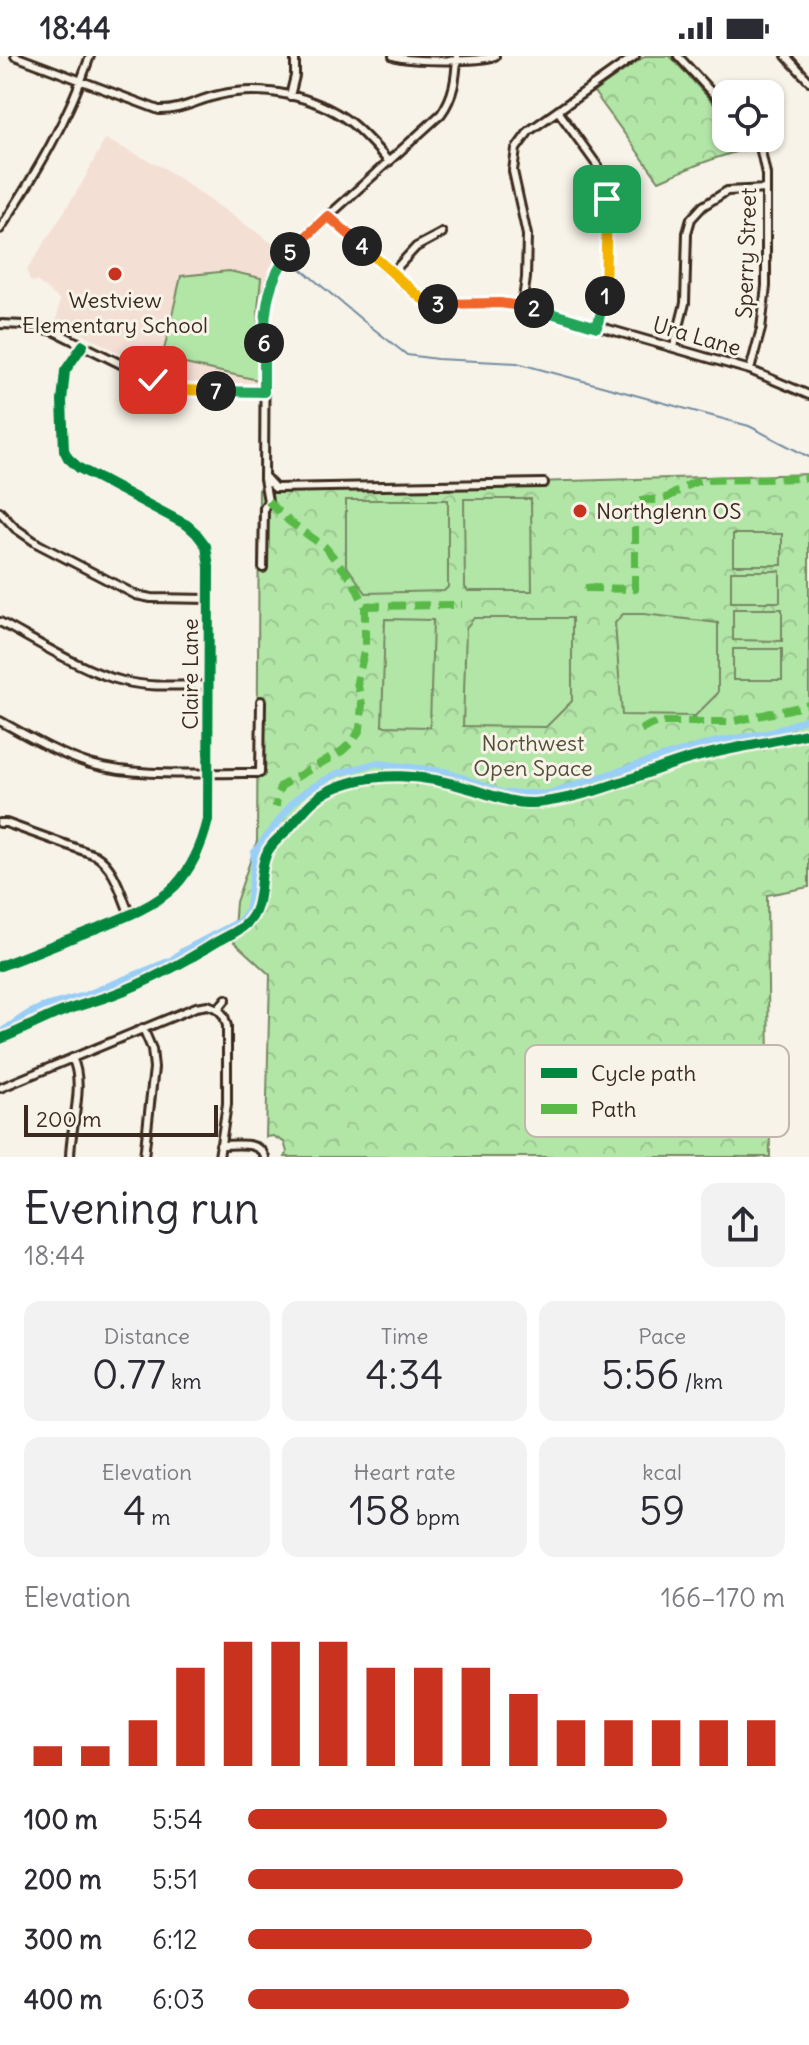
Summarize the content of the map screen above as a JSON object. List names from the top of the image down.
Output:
{
  "streets": {
    "street": ["Sperry Street", "Ura Lane", "Claire Lane"]
  },
  "crossings": [
    ["Sperry Street", "Ura Lane"]
  ],
  "parks": ["Northwest Open Space"],
  "places": ["Westview Elementary School", "Northglenn OS"],
  "legend": ["Cycle path", "Path"],
  "scale_bar": "200 m",
  "page": {
    "status": "18:44",
    "pins": [
      "4",
      "5",
      "1",
      "3",
      "2",
      "6",
      "7"
    ],
    "scale": "200 m",
    "heading": ["Evening run", "18:44"],
    "stats": [
      ["Distance", "0.77 km"],
      ["Time", "4:34"],
      ["Pace", "5:56 /km"],
      ["Elevation", "4 m"],
      ["Heart rate", "158 bpm"],
      ["kcal", "59"]
    ],
    "chart": ["Elevation", "166–170 m"],
    "list": [
      {
        "name": "100 m",
        "note": "5:54"
      },
      {
        "name": "200 m",
        "note": "5:51"
      },
      {
        "name": "300 m",
        "note": "6:12"
      },
      {
        "name": "400 m",
        "note": "6:03"
      }
    ]
  }
}
